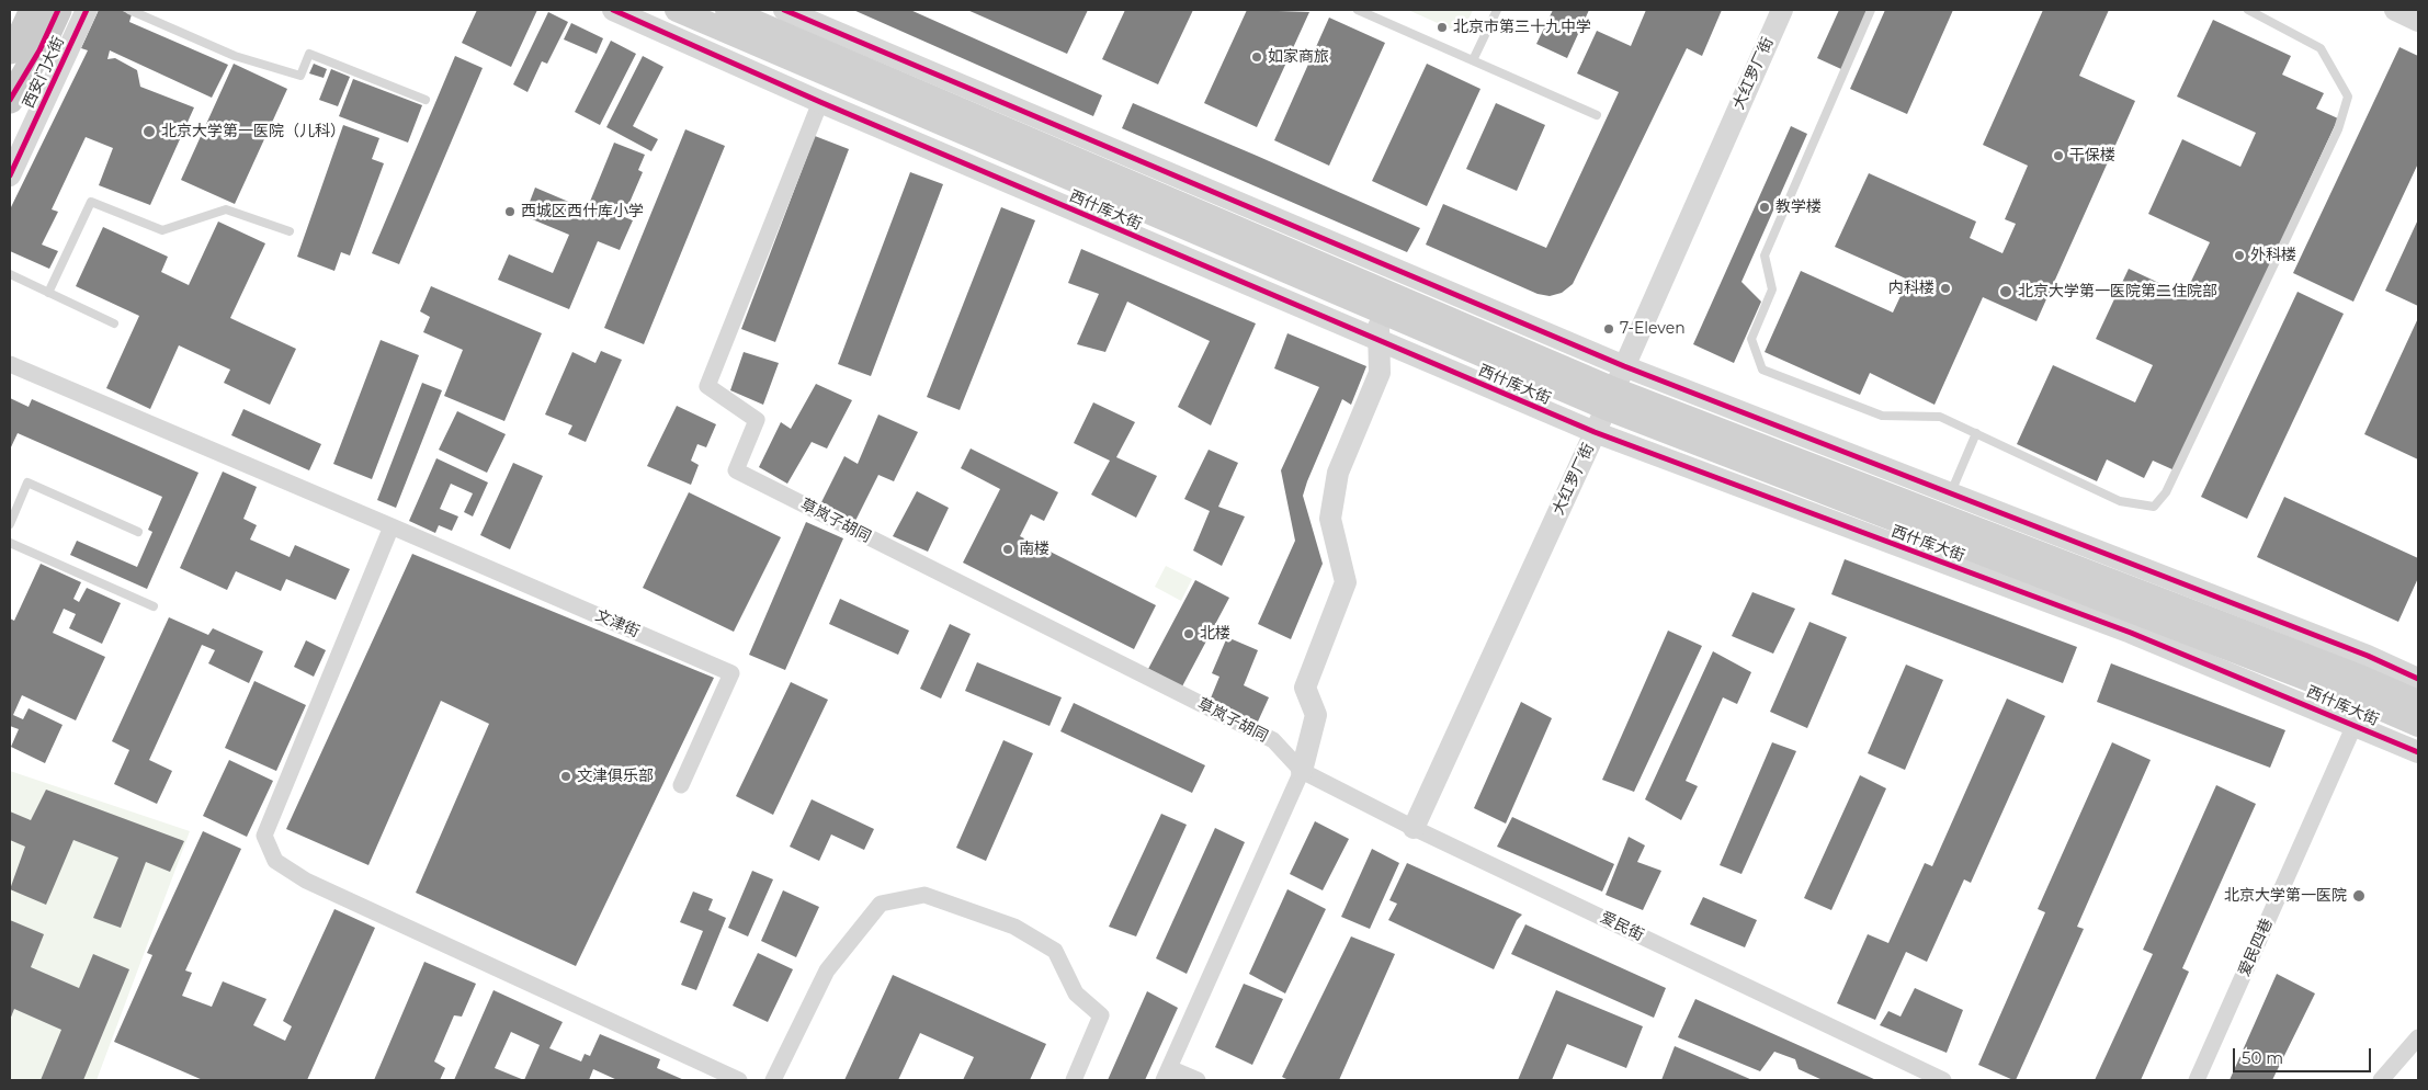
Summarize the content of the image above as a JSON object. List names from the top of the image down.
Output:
{
  "streets": {
    "main road": ["西安门大街", "西什库大街"],
    "street": [
      "大红罗厂街",
      "草岚子胡同",
      "文津街",
      "爱民街",
      "爱民四巷"
    ]
  },
  "crossings": [
    ["大红罗厂街", "西什库大街"],
    ["大红罗厂街", "爱民街"],
    ["西什库大街", "草岚子胡同"],
    ["西什库大街", "爱民四巷"],
    ["草岚子胡同", "爱民街"]
  ],
  "places": [
    "北京市第三十九中学",
    "如家商旅",
    "北京大学第一医院（儿科）",
    "干保楼",
    "教学楼",
    "西城区西什库小学",
    "外科楼",
    "内科楼",
    "北京大学第一医院第二住院部",
    "7-Eleven",
    "南楼",
    "北楼",
    "文津俱乐部",
    "北京大学第一医院"
  ],
  "scale_bar": "50 m"
}
